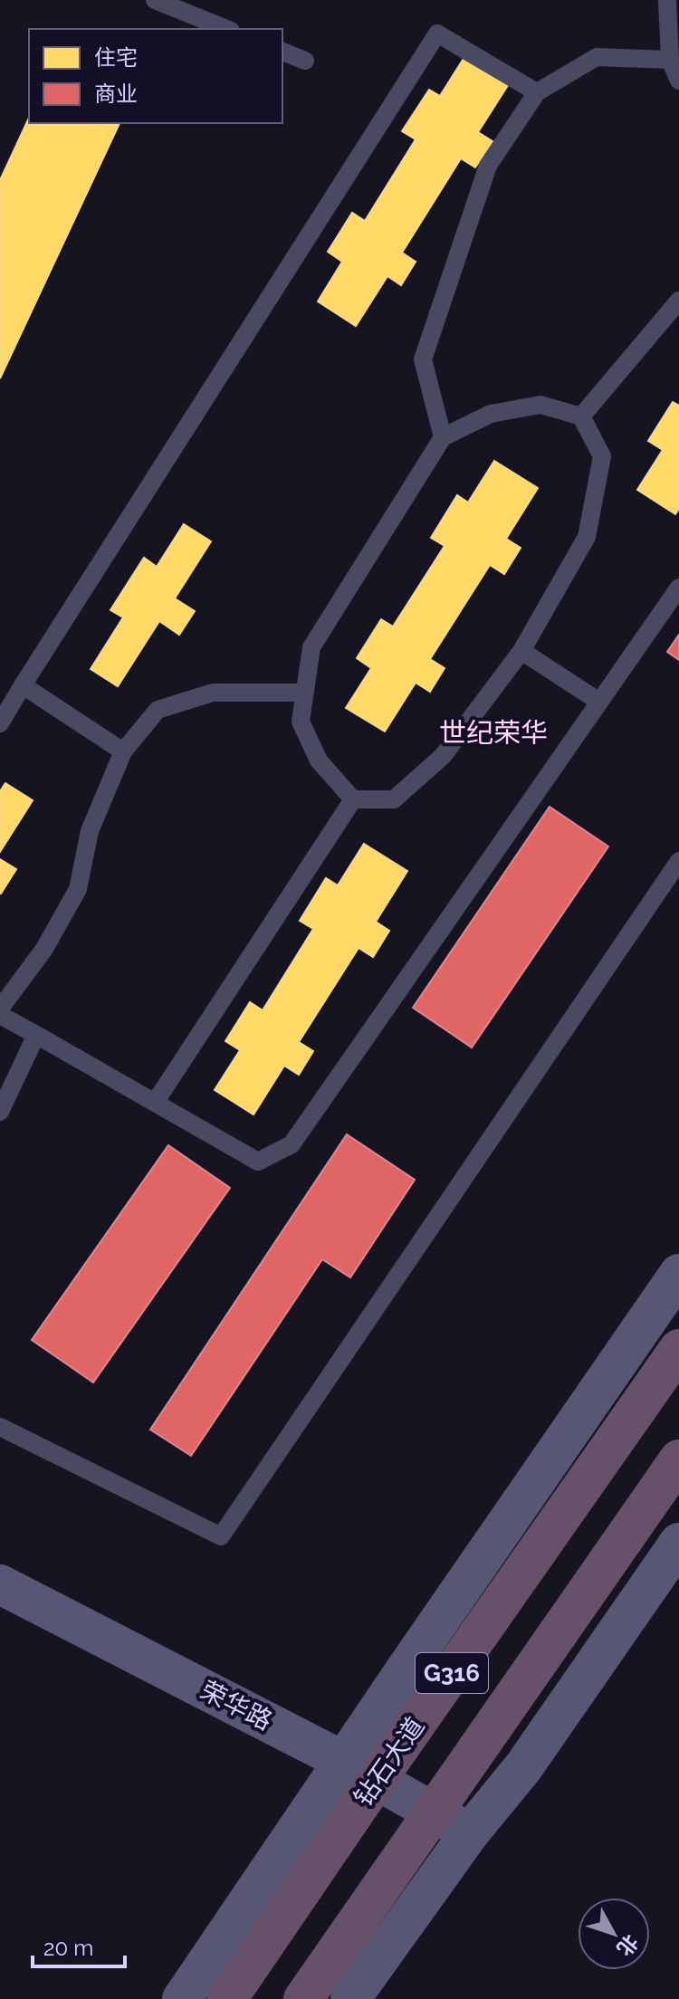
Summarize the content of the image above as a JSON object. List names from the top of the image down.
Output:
{
  "streets": {
    "highway": ["G316", "钻石大道"],
    "street": ["荣华路"]
  },
  "crossings": [
    ["G316", "荣华路"],
    ["荣华路", "钻石大道"]
  ],
  "districts": ["世纪荣华"],
  "legend": ["住宅", "商业"],
  "scale_bar": "20 m",
  "north": "bottom right"
}
